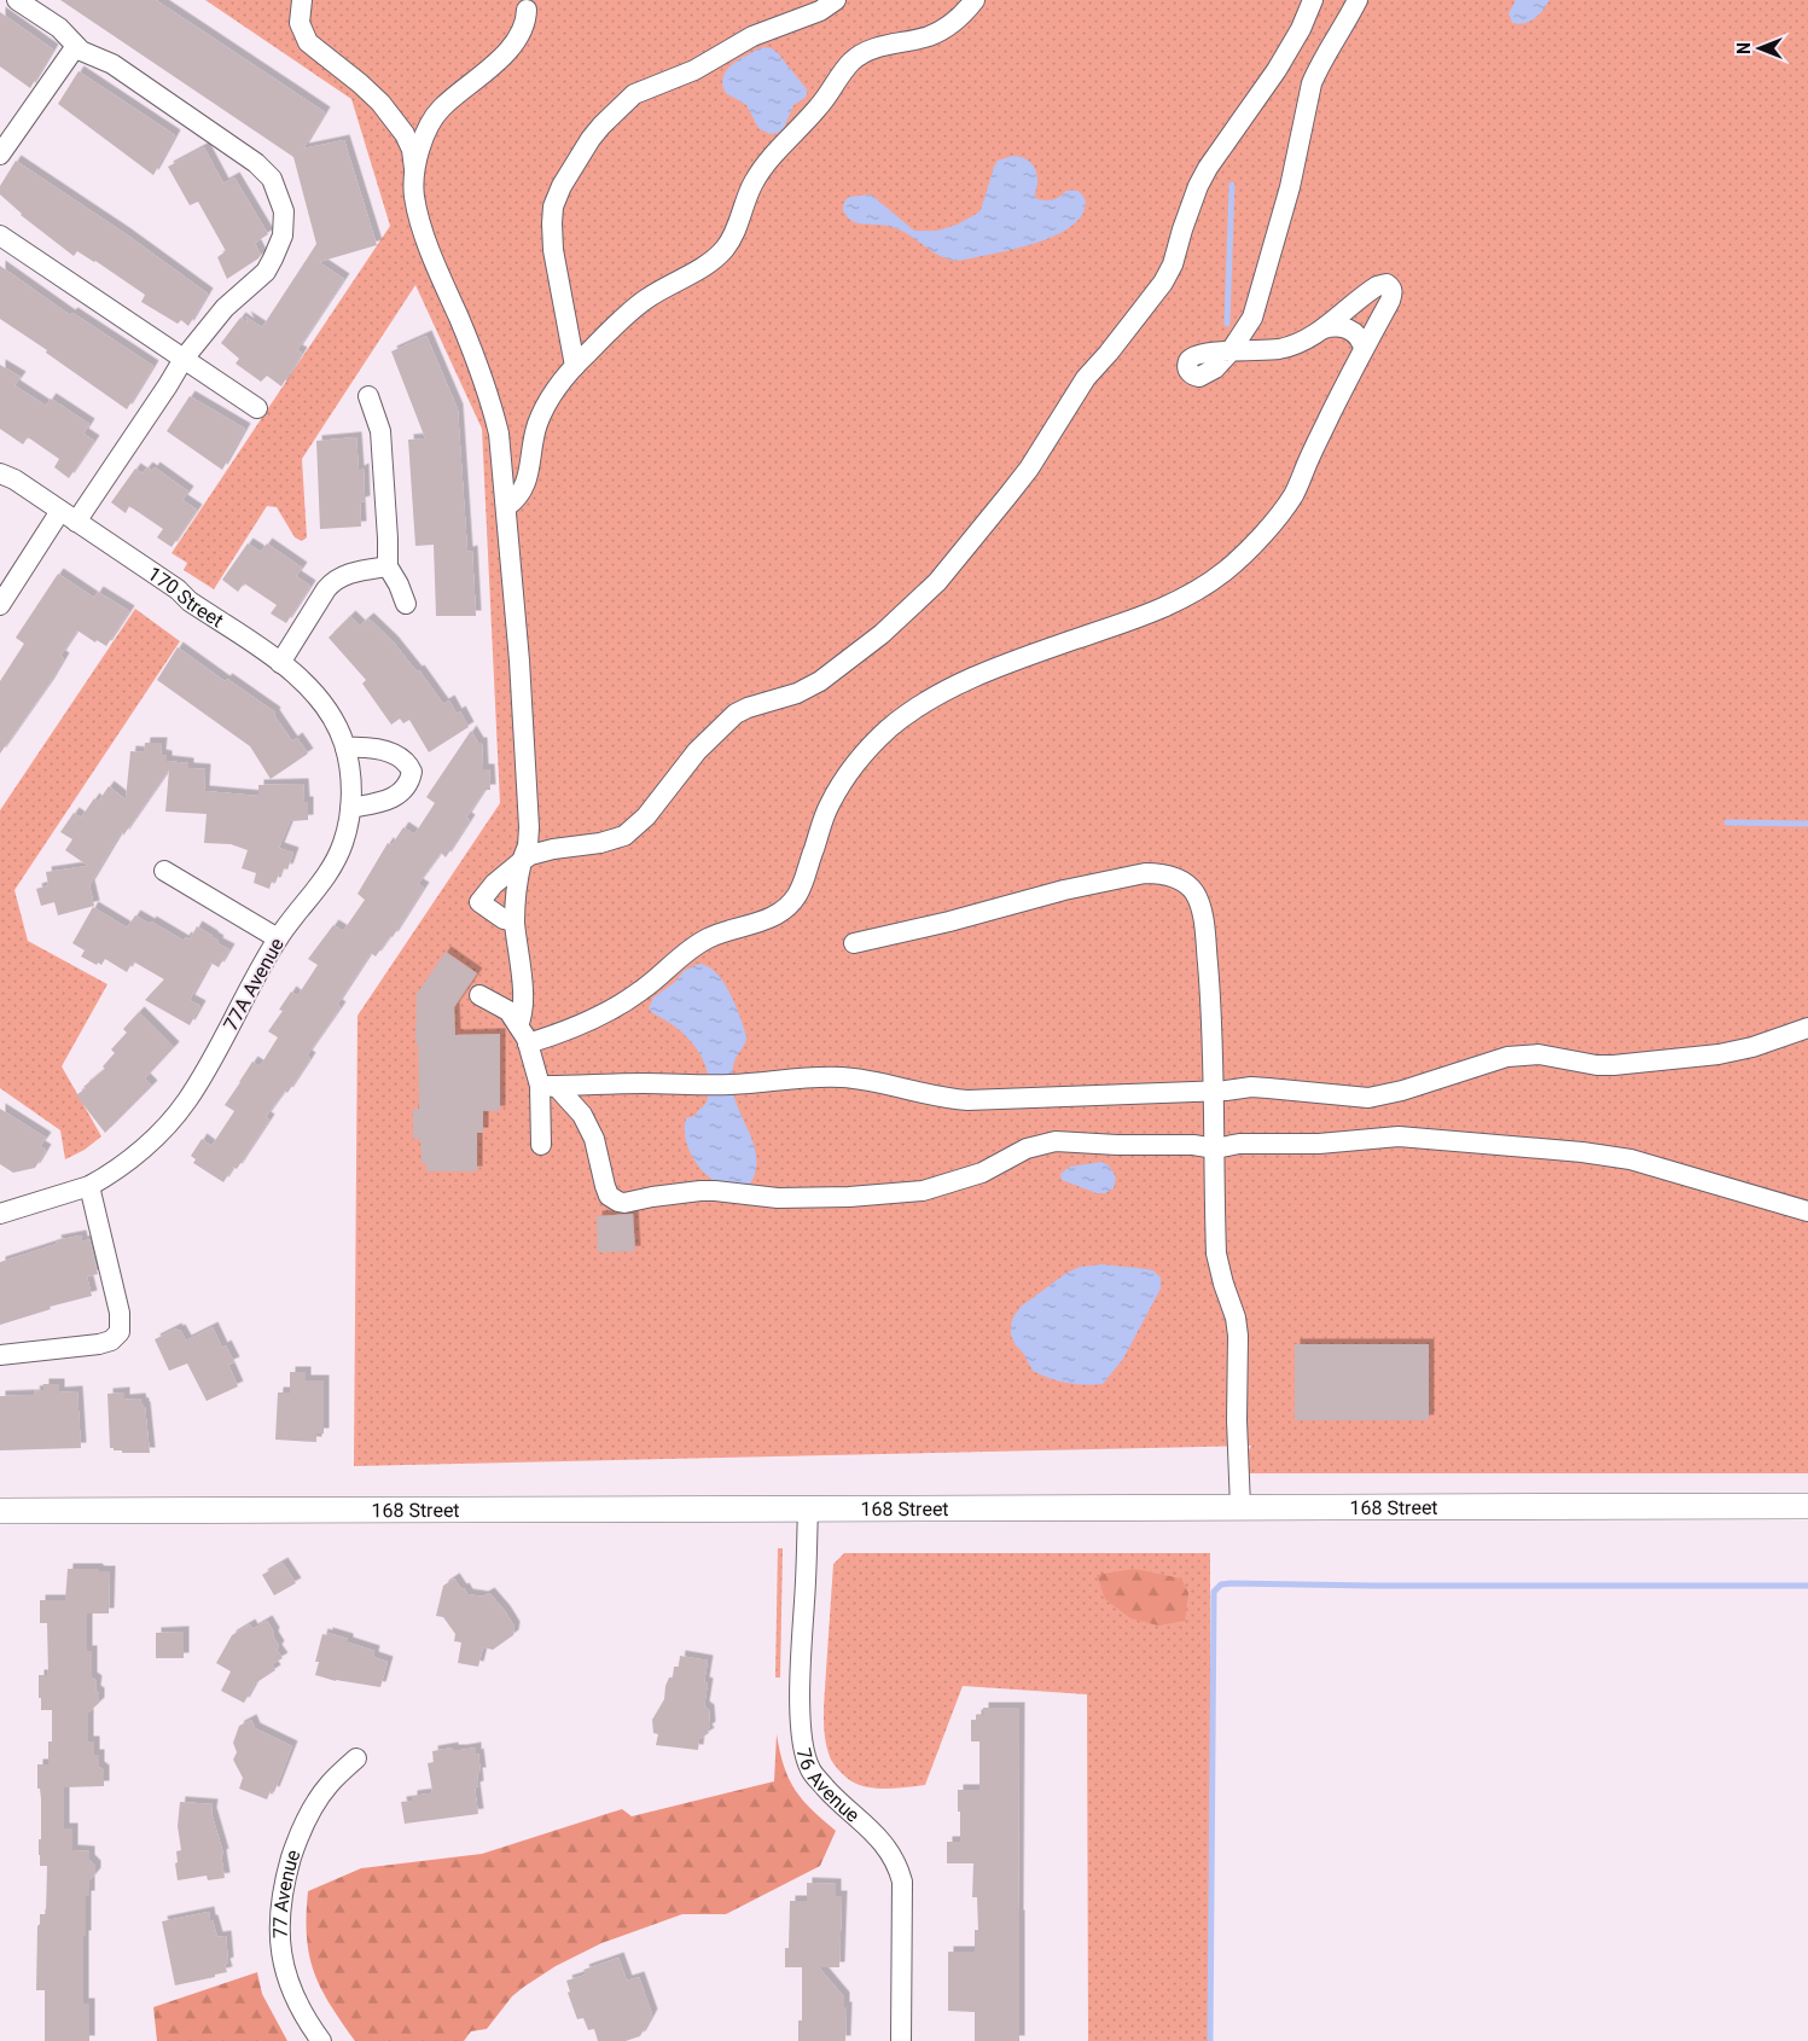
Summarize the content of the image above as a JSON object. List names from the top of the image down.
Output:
{
  "streets": {
    "main road": ["168 Street"],
    "street": [
      "170 Street",
      "77A Avenue",
      "76 Avenue",
      "77 Avenue"
    ]
  },
  "crossings": [
    ["170 Street", "77A Avenue"],
    ["168 Street", "76 Avenue"]
  ],
  "north": "left"
}
